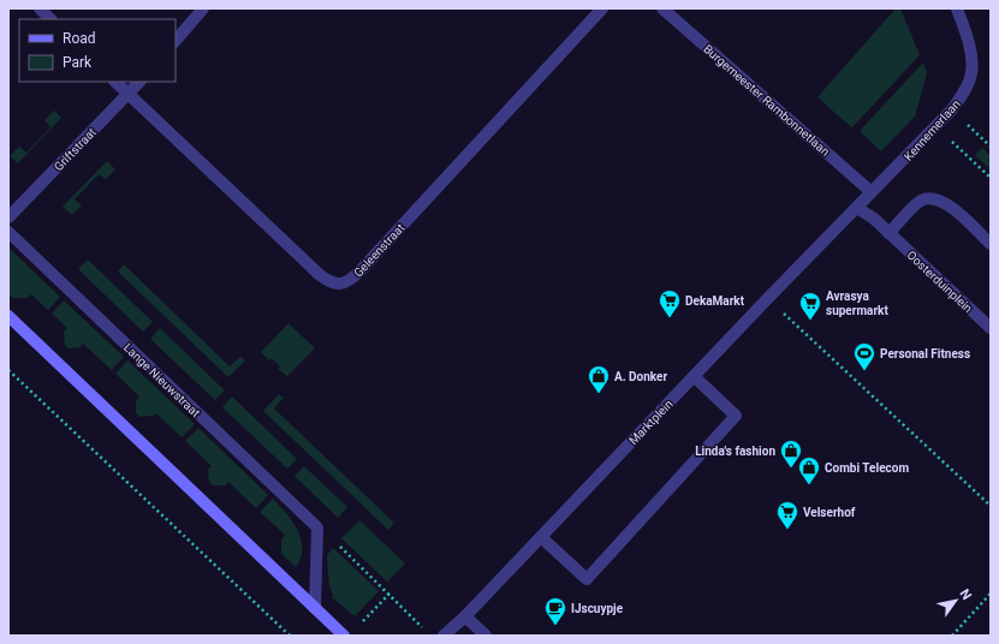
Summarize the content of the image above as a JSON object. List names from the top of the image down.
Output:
{
  "streets": {
    "street": [
      "Burgemeester Rambonnetlaan",
      "Kennemerlaan",
      "Griftstraat",
      "Geleenstraat",
      "Oosterduinplein",
      "Lange Nieuwstraat",
      "Marktplein"
    ]
  },
  "crossings": [
    ["Burgemeester Rambonnetlaan", "Kennemerlaan"],
    ["Kennemerlaan", "Oosterduinplein"],
    ["Kennemerlaan", "Marktplein"],
    ["Griftstraat", "Geleenstraat"],
    ["Oosterduinplein", "Marktplein"]
  ],
  "places": {
    "supermarket": ["DekaMarkt", "Avrasya supermarkt", "Velserhof"],
    "sports": ["Personal Fitness"],
    "shop": ["A. Donker", "Linda's fashion", "Combi Telecom"],
    "cafe": ["IJscuypje"]
  },
  "legend": ["Road", "Park"],
  "north": "top right"
}
